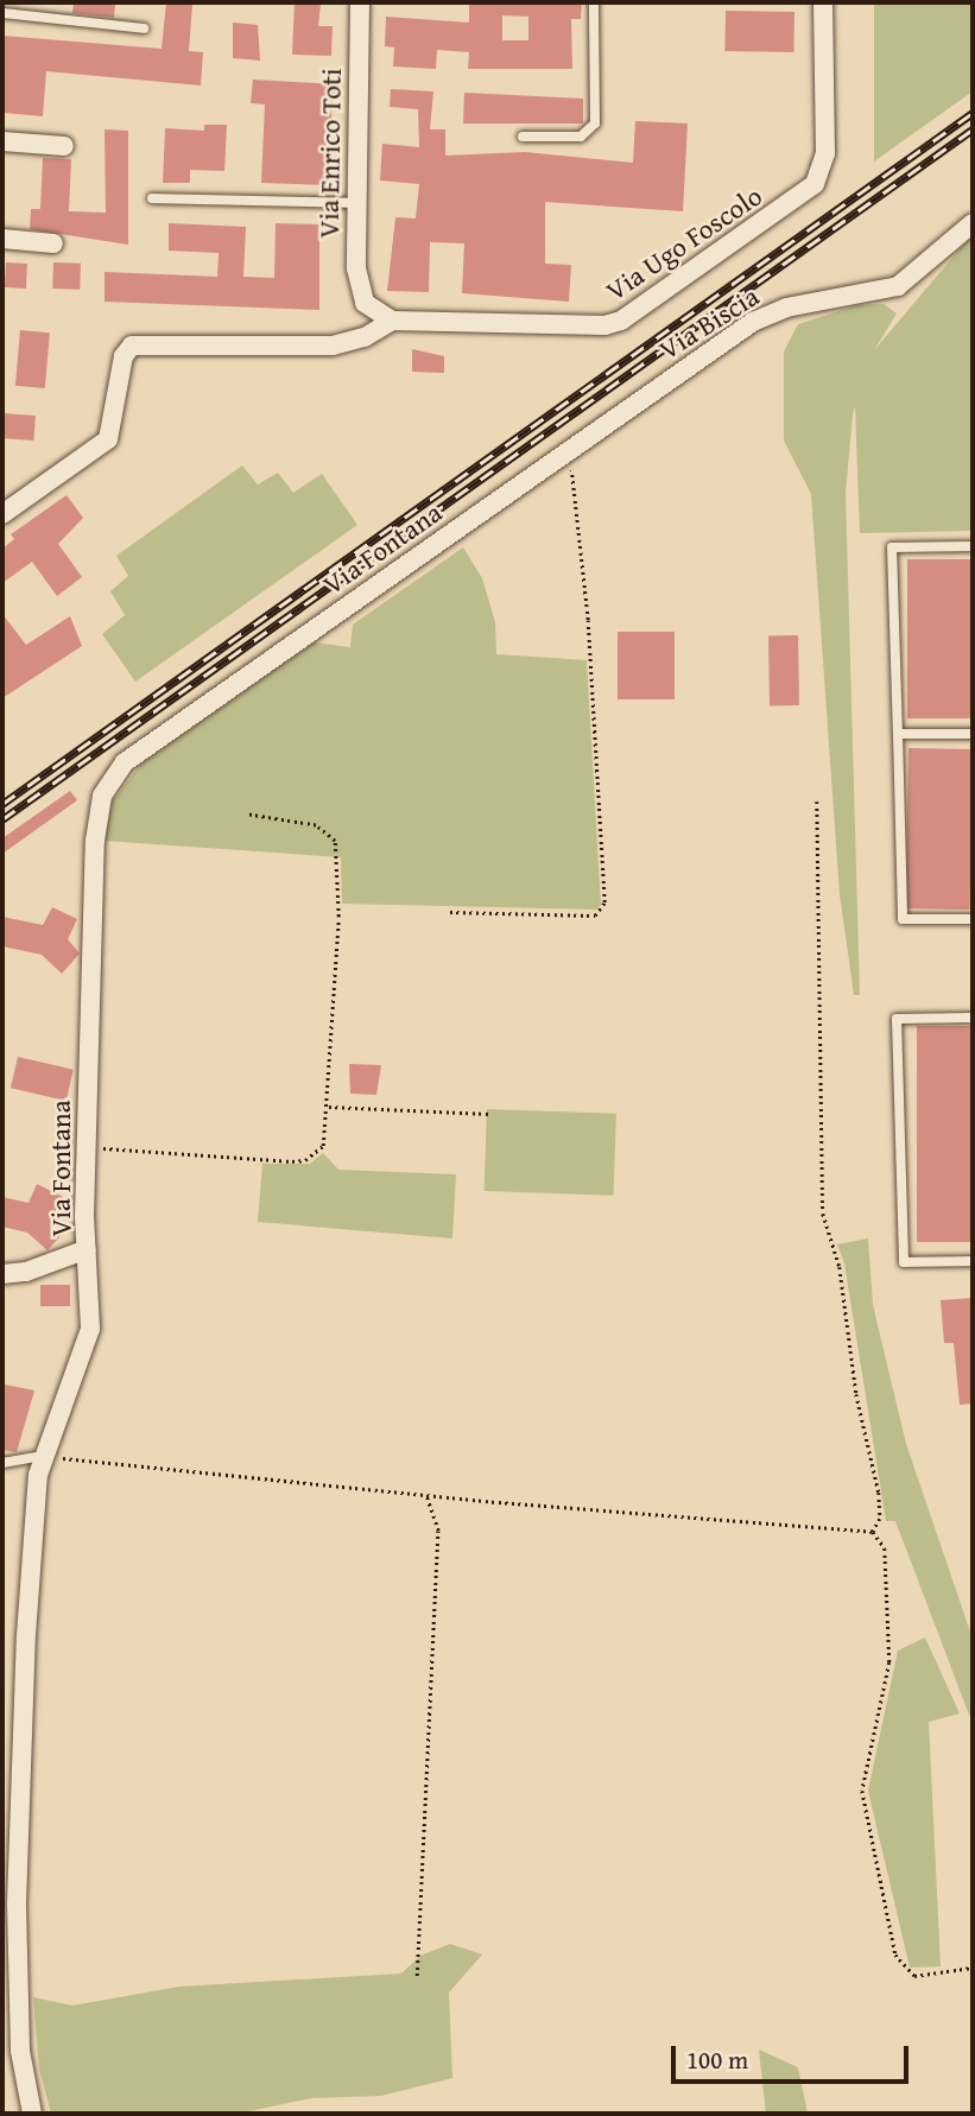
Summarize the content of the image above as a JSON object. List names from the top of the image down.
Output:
{
  "streets": {
    "street": [
      "Via Enrico Toti",
      "Via Ugo Foscolo",
      "Via Biscia",
      "Via Fontana"
    ]
  },
  "crossings": [
    ["Via Biscia", "Via Fontana"]
  ],
  "scale_bar": "100 m"
}
